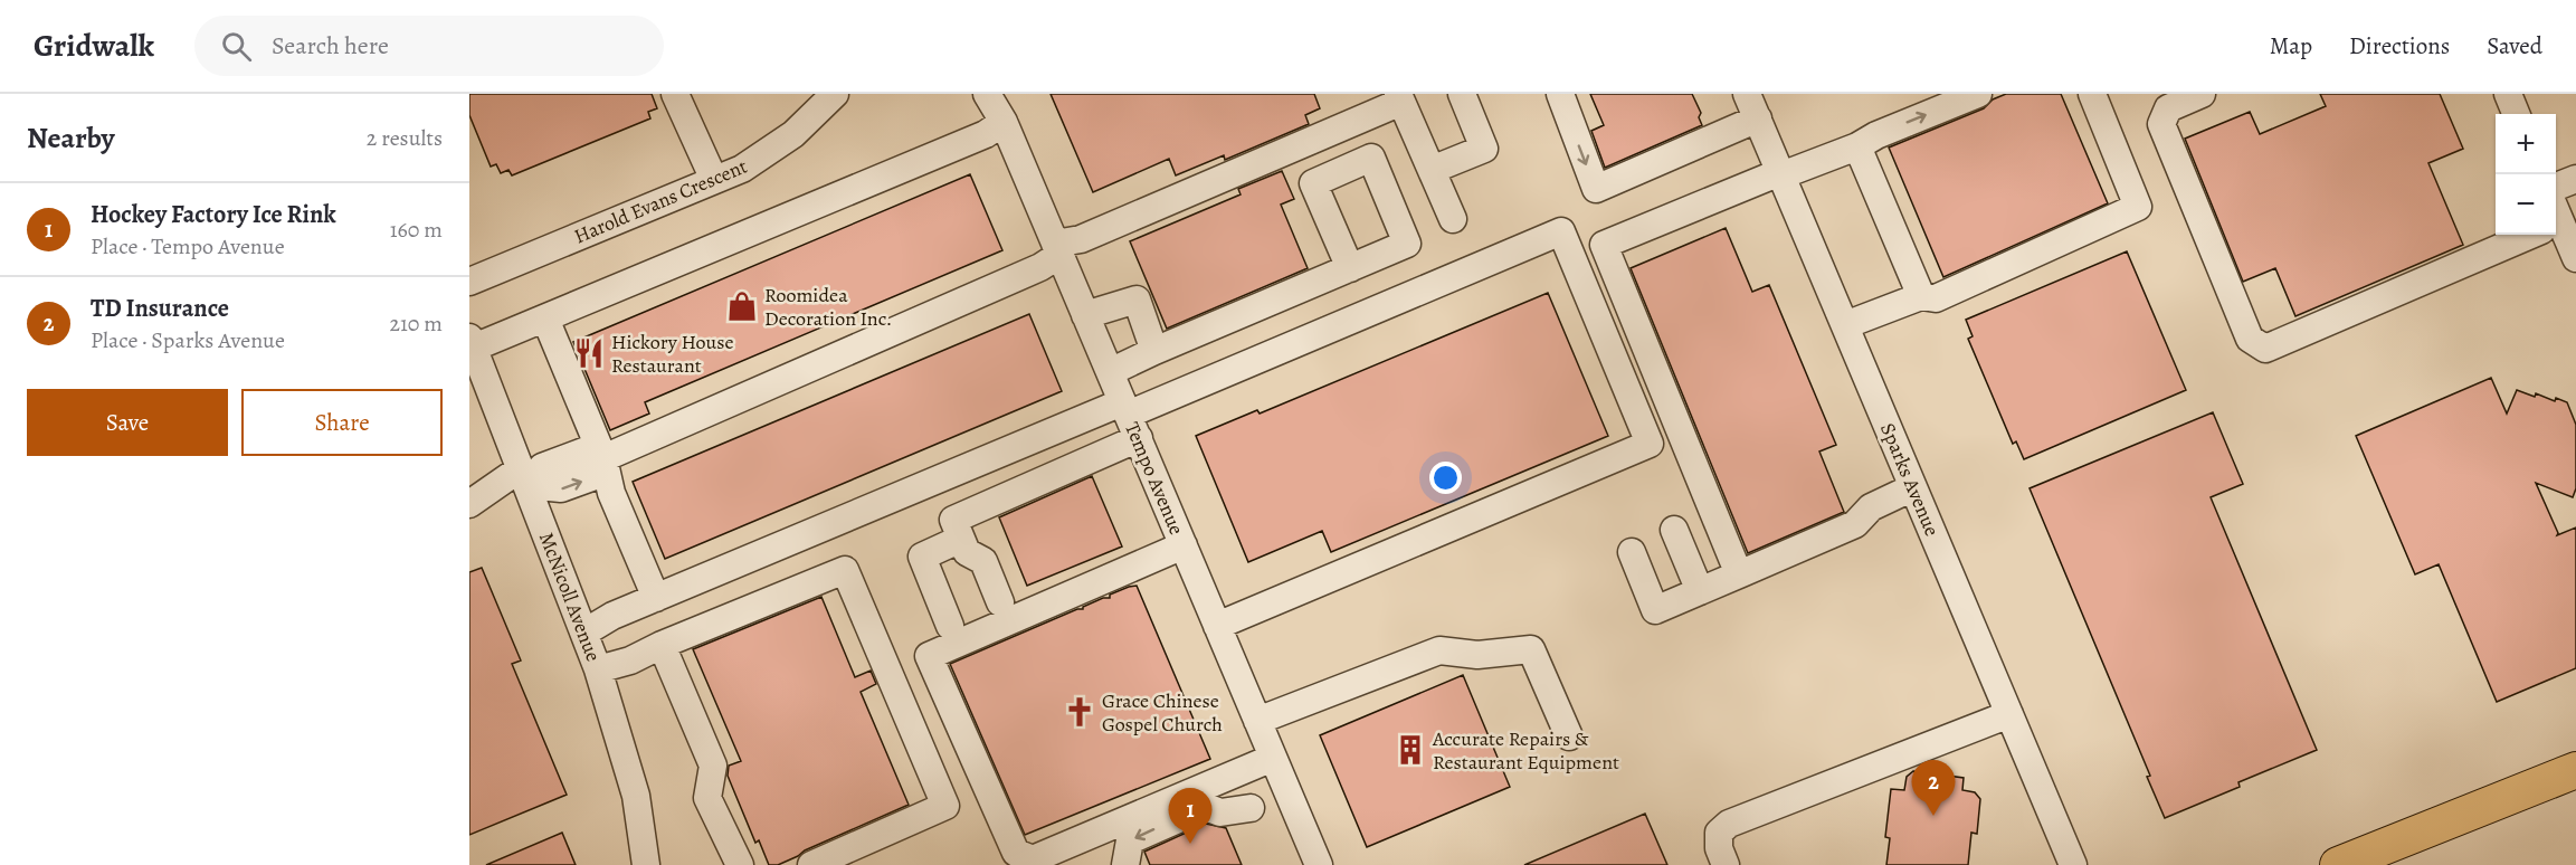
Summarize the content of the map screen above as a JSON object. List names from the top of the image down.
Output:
{
  "streets": {
    "street": [
      "Harold Evans Crescent",
      "Tempo Avenue",
      "Sparks Avenue",
      "McNicoll Avenue"
    ]
  },
  "places": {
    "shop": ["Roomidea Decoration Inc."],
    "restaurant": ["Hickory House Restaurant"],
    "church": ["Grace Chinese Gospel Church"],
    "building": ["Accurate Repairs & Restaurant Equipment"]
  },
  "page": {
    "header": "Gridwalk",
    "search": "Search here",
    "nav": ["Map", "Directions", "Saved"],
    "heading": ["Nearby", "2 results"],
    "map_buttons": ["+", "−"],
    "list": [
      {
        "mark": "1",
        "name": "Hockey Factory Ice Rink",
        "note": "Place · Tempo Avenue",
        "value": "160 m"
      },
      {
        "mark": "2",
        "name": "TD Insurance",
        "note": "Place · Sparks Avenue",
        "value": "210 m"
      }
    ],
    "buttons": ["Save", "Share"],
    "pins": ["2", "1"]
  }
}
